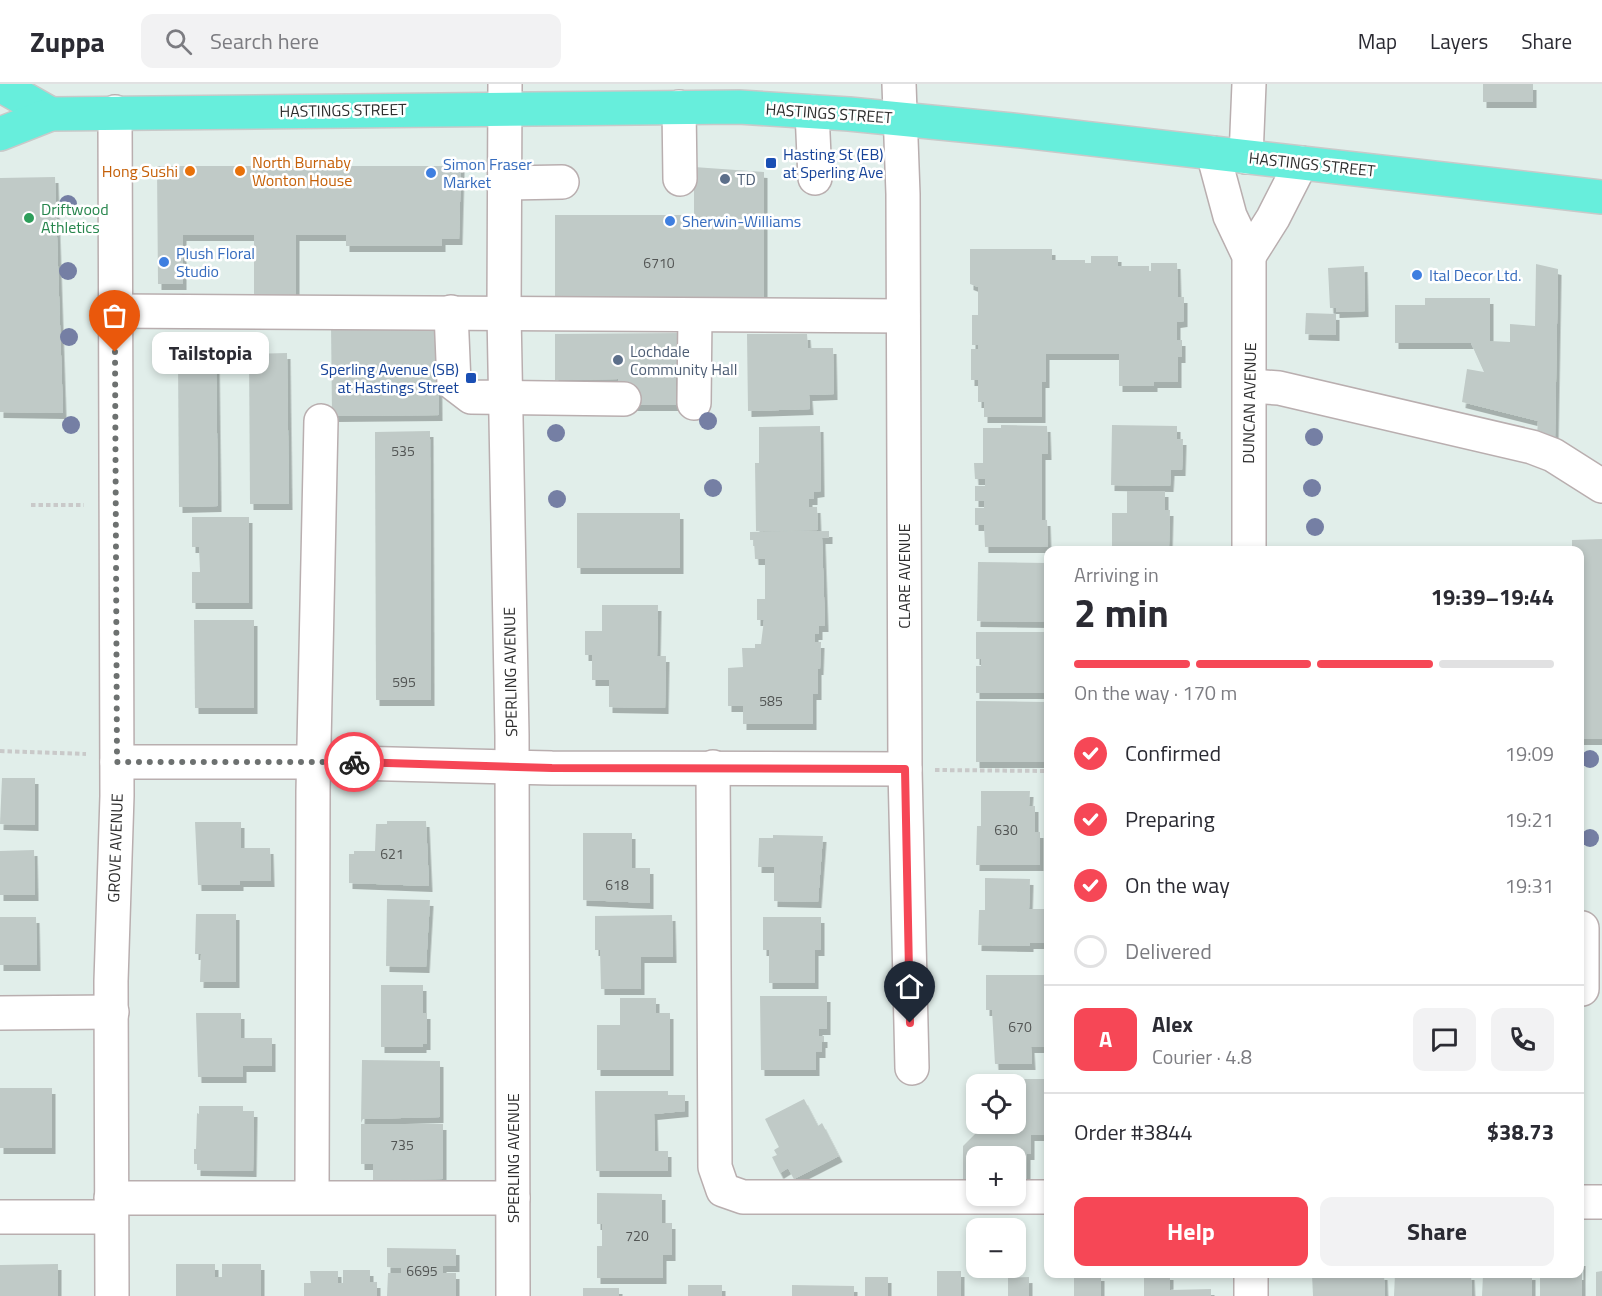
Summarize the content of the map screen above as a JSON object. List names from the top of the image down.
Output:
{
  "streets": {
    "main road": ["HASTINGS STREET"],
    "street": [
      "DUNCAN AVENUE",
      "CLARE AVENUE",
      "SPERLING AVENUE",
      "GROVE AVENUE"
    ]
  },
  "crossings": [
    ["HASTINGS STREET", "DUNCAN AVENUE"],
    ["HASTINGS STREET", "CLARE AVENUE"],
    ["HASTINGS STREET", "SPERLING AVENUE"],
    ["HASTINGS STREET", "GROVE AVENUE"]
  ],
  "places": {
    "transit": ["Hasting St (EB) at Sperling Ave", "Sperling Avenue (SB) at Hastings Street"],
    "other": [
      "Hong Sushi",
      "North Burnaby Wonton House",
      "Simon Fraser Market",
      "TD",
      "Driftwood Athletics",
      "Sherwin-Williams",
      "Plush Floral Studio",
      "Ital Decor Ltd.",
      "Tailstopia",
      "Lochdale Community Hall"
    ]
  },
  "house_numbers": [
    "6710",
    "535",
    "595",
    "585",
    "630",
    "621",
    "618",
    "670",
    "735",
    "720",
    "6695"
  ],
  "page": {
    "header": "Zuppa",
    "search": "Search here",
    "nav": ["Map", "Layers", "Share"],
    "bubble": "Tailstopia",
    "heading": ["2 min", "Arriving in", "19:39–19:44"],
    "panel": [
      "Alex",
      "Courier · 4.8",
      "Order #3844",
      "$38.73"
    ],
    "bar": "On the way · 170 m",
    "list": [
      ["Confirmed", "19:09"],
      ["Preparing", "19:21"],
      ["On the way", "19:31"],
      "Delivered"
    ],
    "round": "A",
    "map_buttons": ["+", "−"],
    "buttons": ["Help", "Share"]
  }
}
